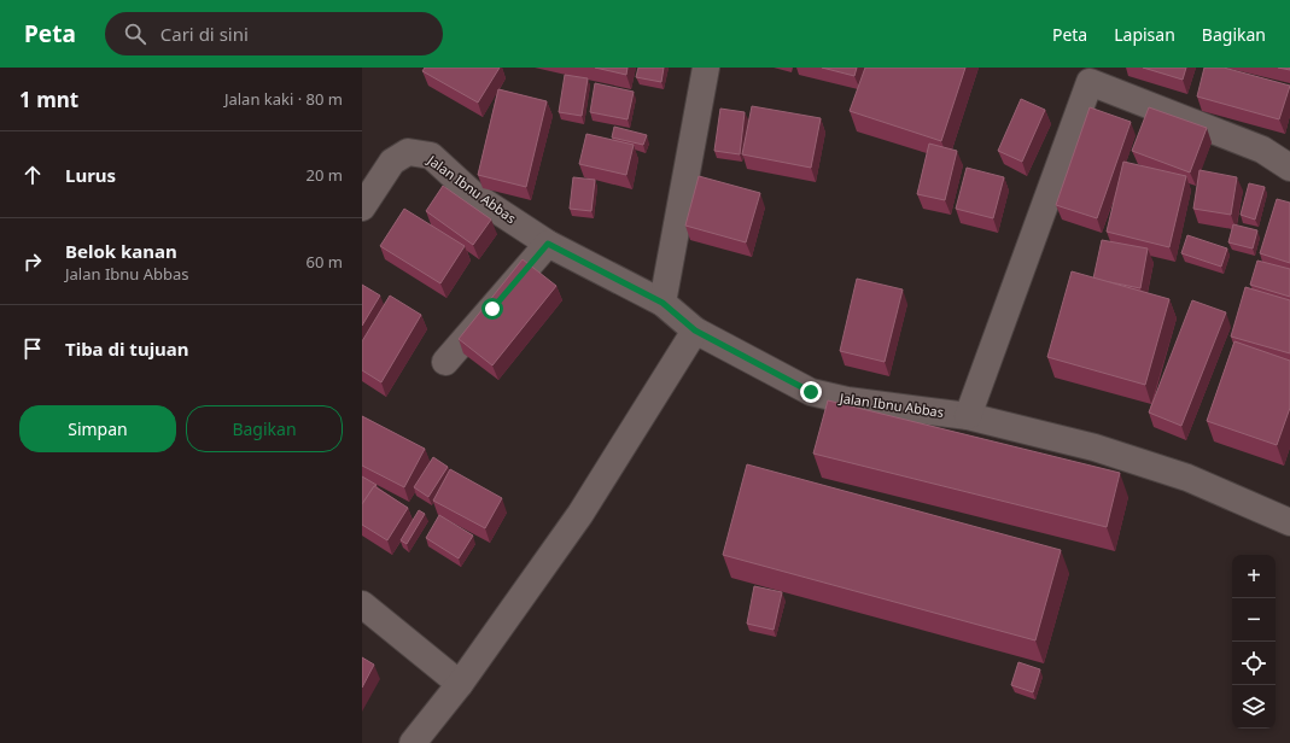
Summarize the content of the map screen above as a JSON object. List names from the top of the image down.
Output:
{
  "streets": {
    "street": ["Jalan Ibnu Abbas"]
  },
  "page": {
    "header": "Peta",
    "search": "Cari di sini",
    "nav": ["Peta", "Lapisan", "Bagikan"],
    "heading": ["1 mnt", "Jalan kaki · 80 m"],
    "list": [
      ["Lurus", "20 m"],
      ["Belok kanan", "Jalan Ibnu Abbas", "60 m"],
      "Tiba di tujuan"
    ],
    "buttons": ["Simpan", "Bagikan"],
    "map_buttons": ["+", "−"]
  }
}
